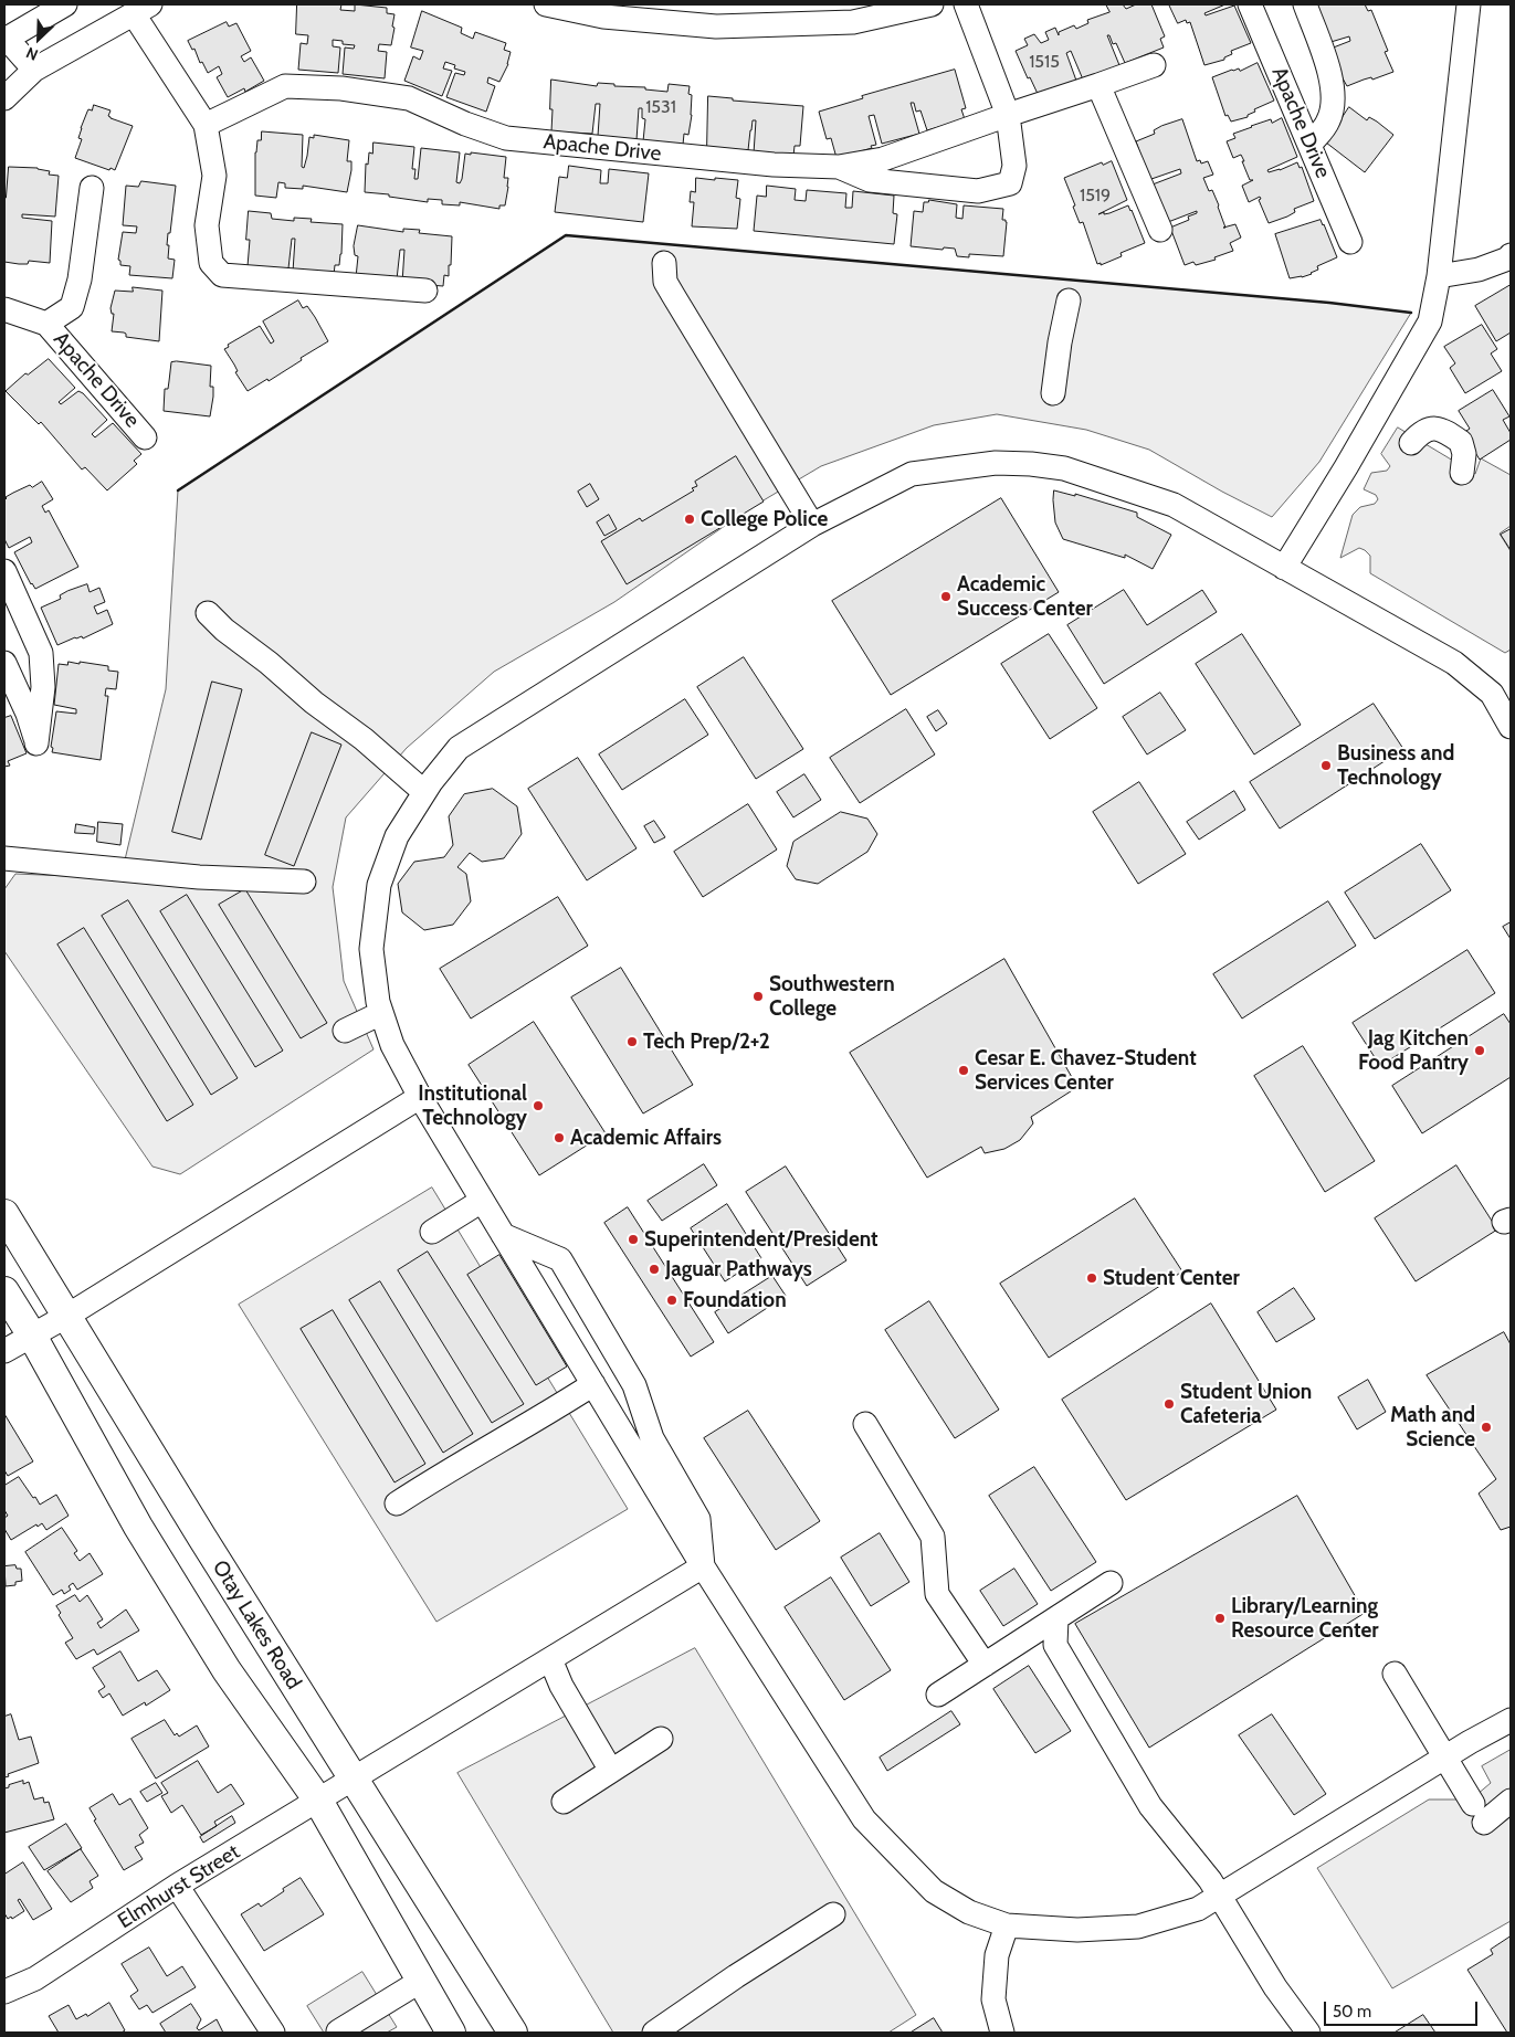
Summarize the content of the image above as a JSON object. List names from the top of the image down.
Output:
{
  "streets": {
    "main road": ["Otay Lakes Road"],
    "street": ["Apache Drive", "Elmhurst Street"]
  },
  "crossings": [
    ["Otay Lakes Road", "Elmhurst Street"]
  ],
  "places": [
    "College Police",
    "Academic Success Center",
    "Business and Technology",
    "Southwestern College",
    "Tech Prep/2+2",
    "Jag Kitchen Food Pantry",
    "Cesar E. Chavez-Student Services Center",
    "Institutional Technology",
    "Academic Affairs",
    "Superintendent/President",
    "Jaguar Pathways",
    "Student Center",
    "Foundation",
    "Student Union Cafeteria",
    "Math and Science",
    "Library/Learning Resource Center"
  ],
  "house_numbers": ["1515", "1531", "1519"],
  "scale_bar": "50 m",
  "north": "bottom left"
}
